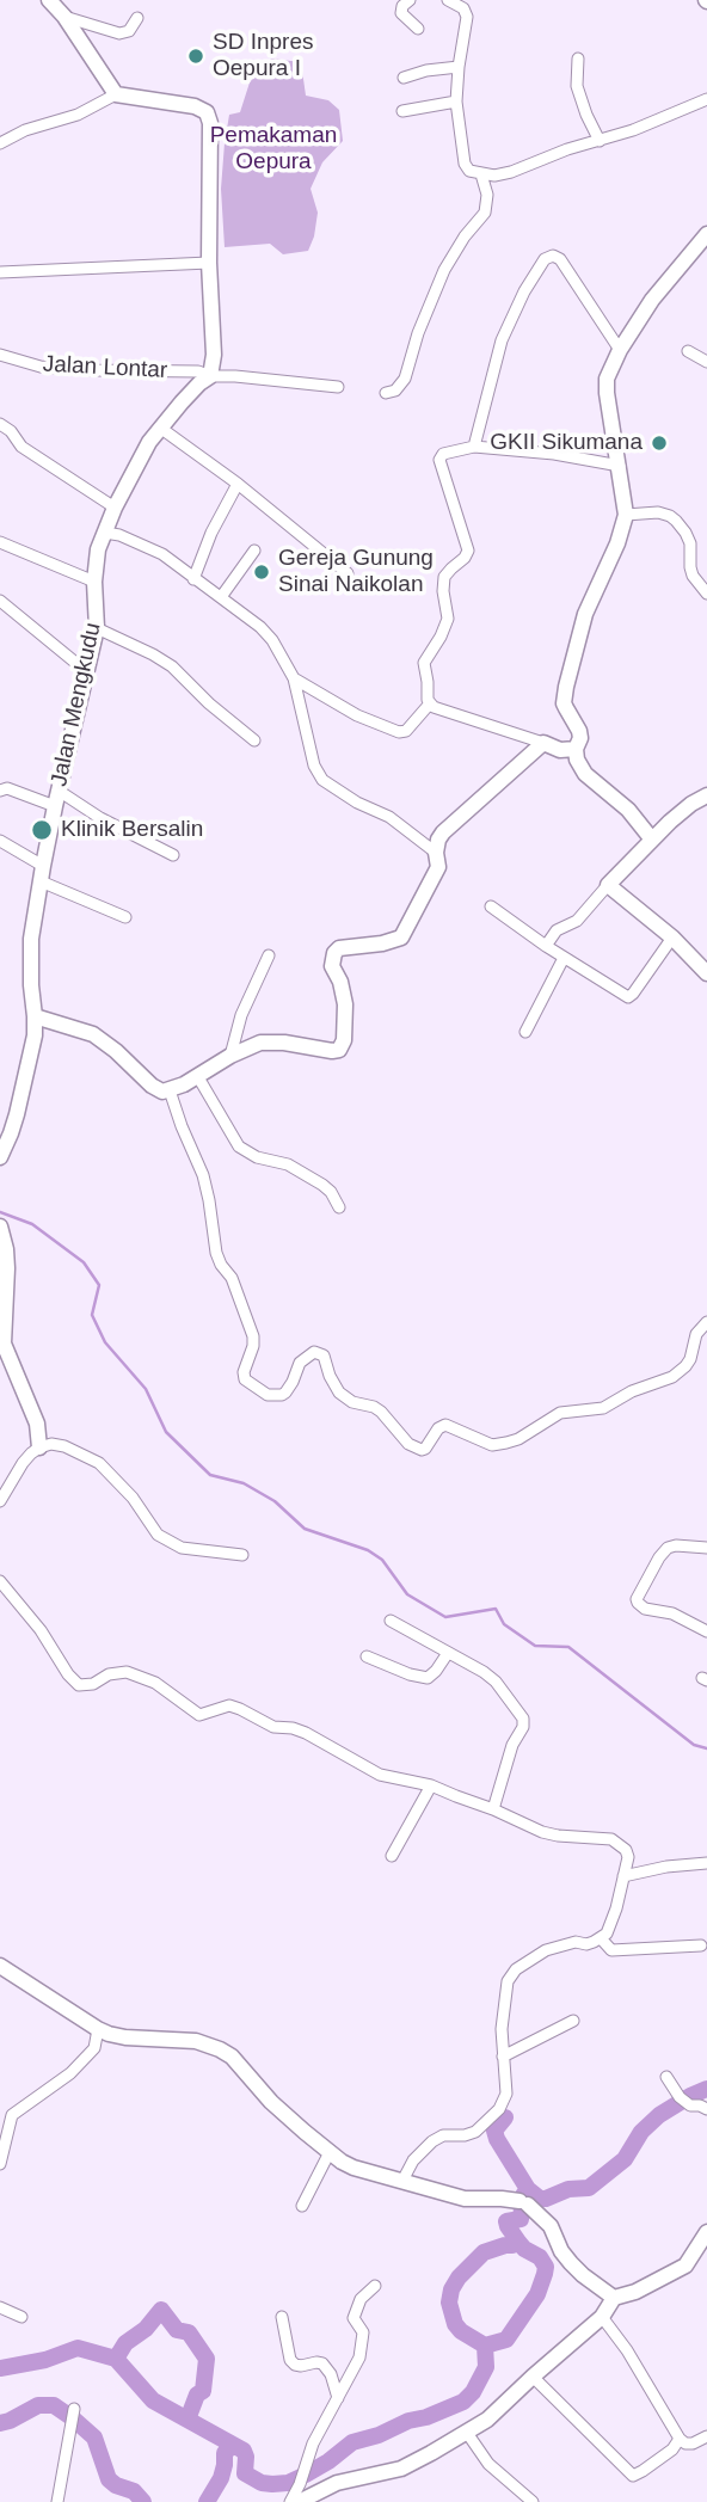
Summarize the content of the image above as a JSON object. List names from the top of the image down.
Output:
{
  "streets": {
    "street": ["Jalan Lontar", "Jalan Mengkudu"]
  },
  "crossings": [
    ["Jalan Lontar", "Jalan Mengkudu"]
  ],
  "parks": ["Pemakaman Oepura"],
  "places": [
    "SD Inpres Oepura I",
    "GKII Sikumana",
    "Gereja Gunung Sinai Naikolan",
    "Klinik Bersalin"
  ]
}
